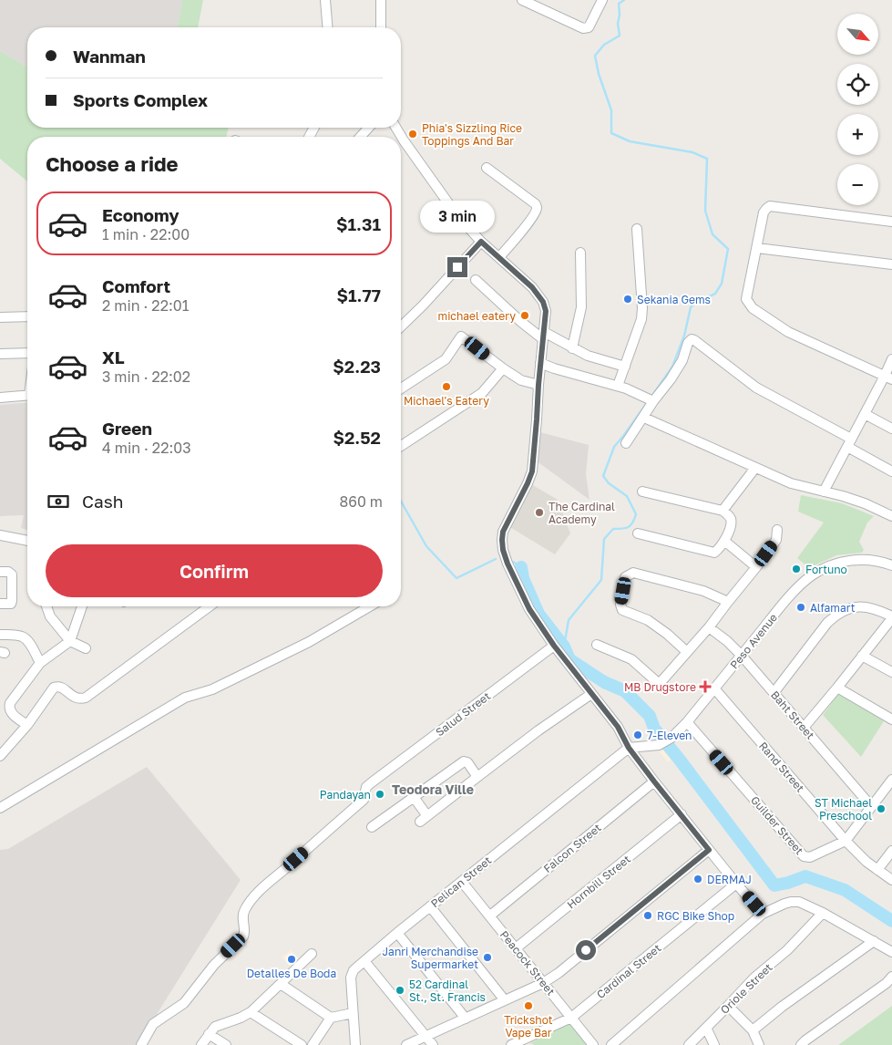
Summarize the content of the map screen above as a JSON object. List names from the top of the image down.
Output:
{
  "streets": {
    "street": [
      "Peso Avenue",
      "Salud Street",
      "Baht Street",
      "Rand Street",
      "Guilder Street",
      "Falcon Street",
      "Pelican Street",
      "Hornbill Street",
      "Peacock Street",
      "Cardinal Street",
      "Oriole Street"
    ]
  },
  "crossings": [
    ["Peso Avenue", "Baht Street"],
    ["Peso Avenue", "Rand Street"],
    ["Peso Avenue", "Guilder Street"],
    ["Peso Avenue", "Pelican Street"],
    ["Baht Street", "Guilder Street"],
    ["Rand Street", "Guilder Street"],
    ["Falcon Street", "Peacock Street"],
    ["Pelican Street", "Peacock Street"],
    ["Hornbill Street", "Peacock Street"],
    ["Peacock Street", "Cardinal Street"]
  ],
  "districts": ["Teodora Ville"],
  "places": {
    "other": [
      "Phia's Sizzling Rice Toppings And Bar",
      "Sekania Gems",
      "michael eatery",
      "Michael's Eatery",
      "The Cardinal Academy",
      "Fortuno",
      "Alfamart",
      "7-Eleven",
      "Pandayan",
      "ST Michael Preschool",
      "DERMAJ",
      "RGC Bike Shop",
      "Janri Merchandise Supermarket",
      "Detalles De Boda",
      "52 Cardinal St., St. Francis",
      "Trickshot Vape Bar"
    ],
    "health": ["MB Drugstore"]
  },
  "north": "bottom right",
  "page": {
    "map_buttons": ["+", "−"],
    "banner": ["Wanman", "Sports Complex"],
    "heading": "Choose a ride",
    "list": [
      {
        "name": "Economy",
        "note": "1 min · 22:00",
        "value": "$1.31"
      },
      {
        "name": "Comfort",
        "note": "2 min · 22:01",
        "value": "$1.77"
      },
      {
        "name": "XL",
        "note": "3 min · 22:02",
        "value": "$2.23"
      },
      {
        "name": "Green",
        "note": "4 min · 22:03",
        "value": "$2.52"
      }
    ],
    "bubble": "3 min",
    "pay": ["Cash", "860 m"],
    "buttons": "Confirm"
  }
}
